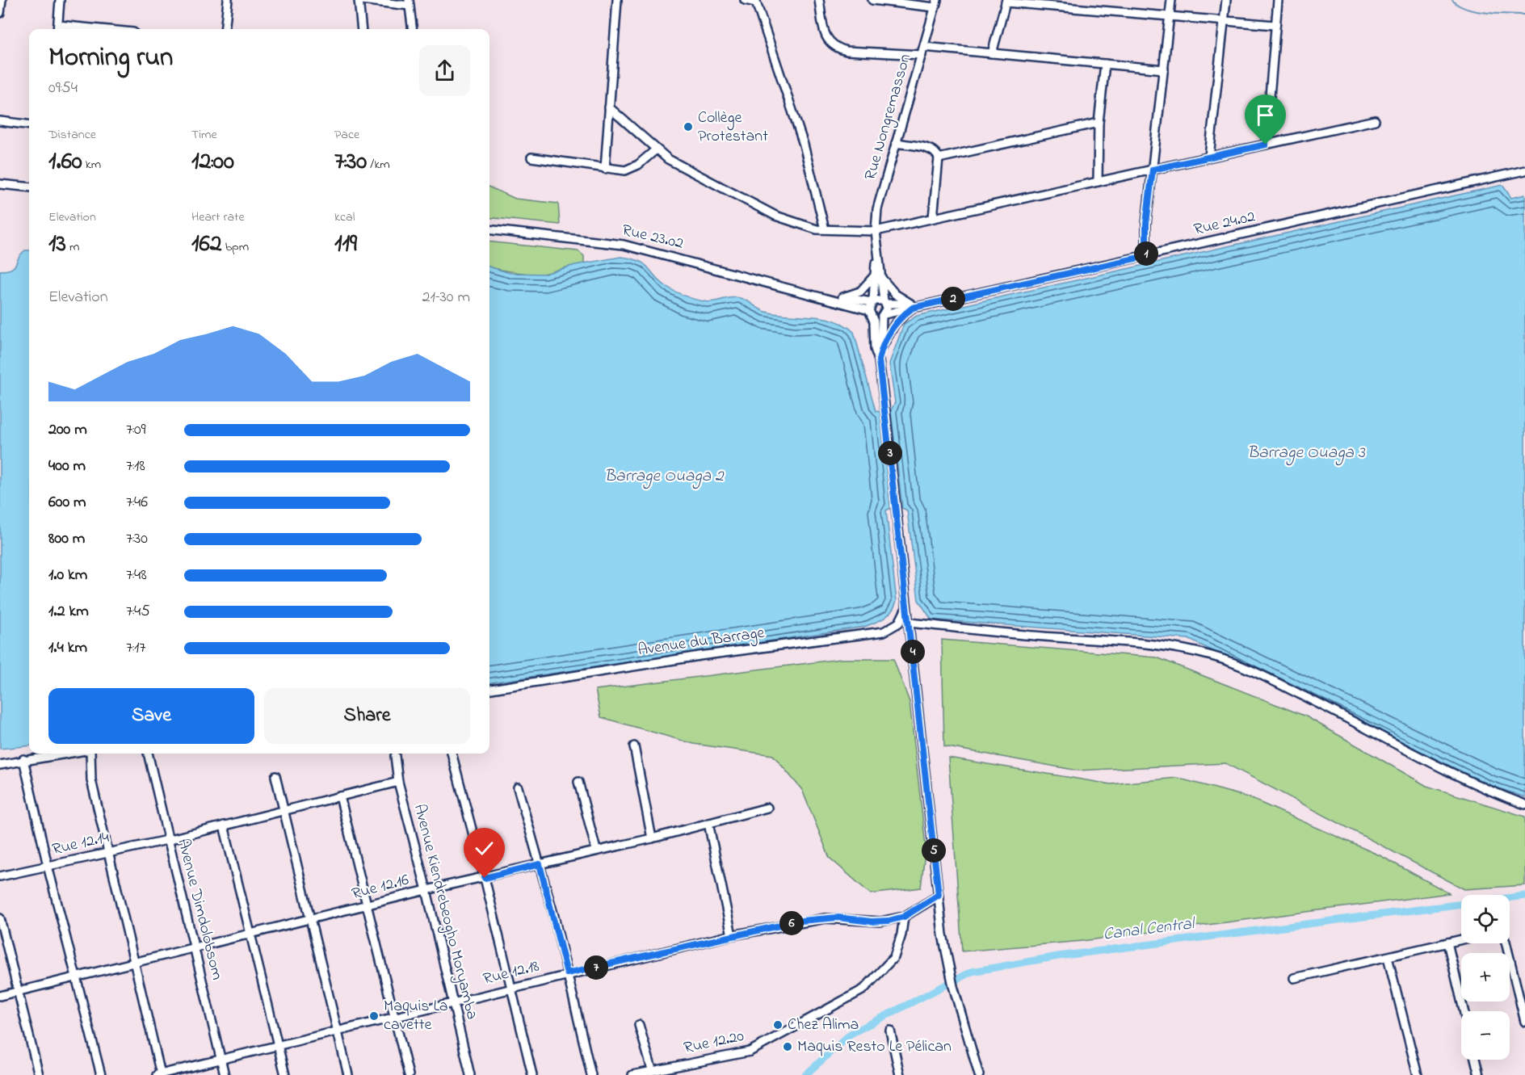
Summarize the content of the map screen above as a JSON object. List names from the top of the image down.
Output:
{
  "streets": {
    "street": [
      "Rue Nongremasson",
      "Rue 24.02",
      "Rue 23.02",
      "Avenue du Barrage",
      "Rue 12.14",
      "Rue 12.16",
      "Avenue Dimdolobsom",
      "Avenue Kiendrebeogho Moryamba",
      "Rue 12.18",
      "Rue 12.20"
    ]
  },
  "crossings": [
    ["Rue Nongremasson", "Rue 24.02"],
    ["Rue Nongremasson", "Rue 23.02"],
    ["Rue Nongremasson", "Avenue du Barrage"],
    ["Rue 24.02", "Rue 23.02"],
    ["Rue 12.14", "Avenue Dimdolobsom"],
    ["Rue 12.14", "Avenue Kiendrebeogho Moryamba"],
    ["Rue 12.16", "Avenue Dimdolobsom"],
    ["Rue 12.16", "Avenue Kiendrebeogho Moryamba"],
    ["Avenue Dimdolobsom", "Rue 12.18"],
    ["Avenue Kiendrebeogho Moryamba", "Rue 12.18"],
    ["Rue 12.18", "Rue 12.20"]
  ],
  "water": ["Barrage Ouaga 3", "Barrage Ouaga 2", "Canal Central"],
  "places": [
    "Collège Protestant",
    "Maquis La cavette",
    "Chez Alima",
    "Maquis Resto Le Pélican"
  ],
  "page": {
    "heading": ["Morning run", "09:54"],
    "stats": [
      ["Distance", "1.60 km"],
      ["Time", "12:00"],
      ["Pace", "7:30 /km"],
      ["Elevation", "13 m"],
      ["Heart rate", "162 bpm"],
      ["kcal", "119"]
    ],
    "pins": [
      "1",
      "2",
      "3",
      "4",
      "5",
      "6",
      "7"
    ],
    "chart": ["Elevation", "21–30 m"],
    "list": [
      {
        "name": "200 m",
        "note": "7:09"
      },
      {
        "name": "400 m",
        "note": "7:18"
      },
      {
        "name": "600 m",
        "note": "7:46"
      },
      {
        "name": "800 m",
        "note": "7:30"
      },
      {
        "name": "1.0 km",
        "note": "7:48"
      },
      {
        "name": "1.2 km",
        "note": "7:45"
      },
      {
        "name": "1.4 km",
        "note": "7:17"
      }
    ],
    "buttons": ["Save", "Share"],
    "map_buttons": ["+", "−"]
  }
}
